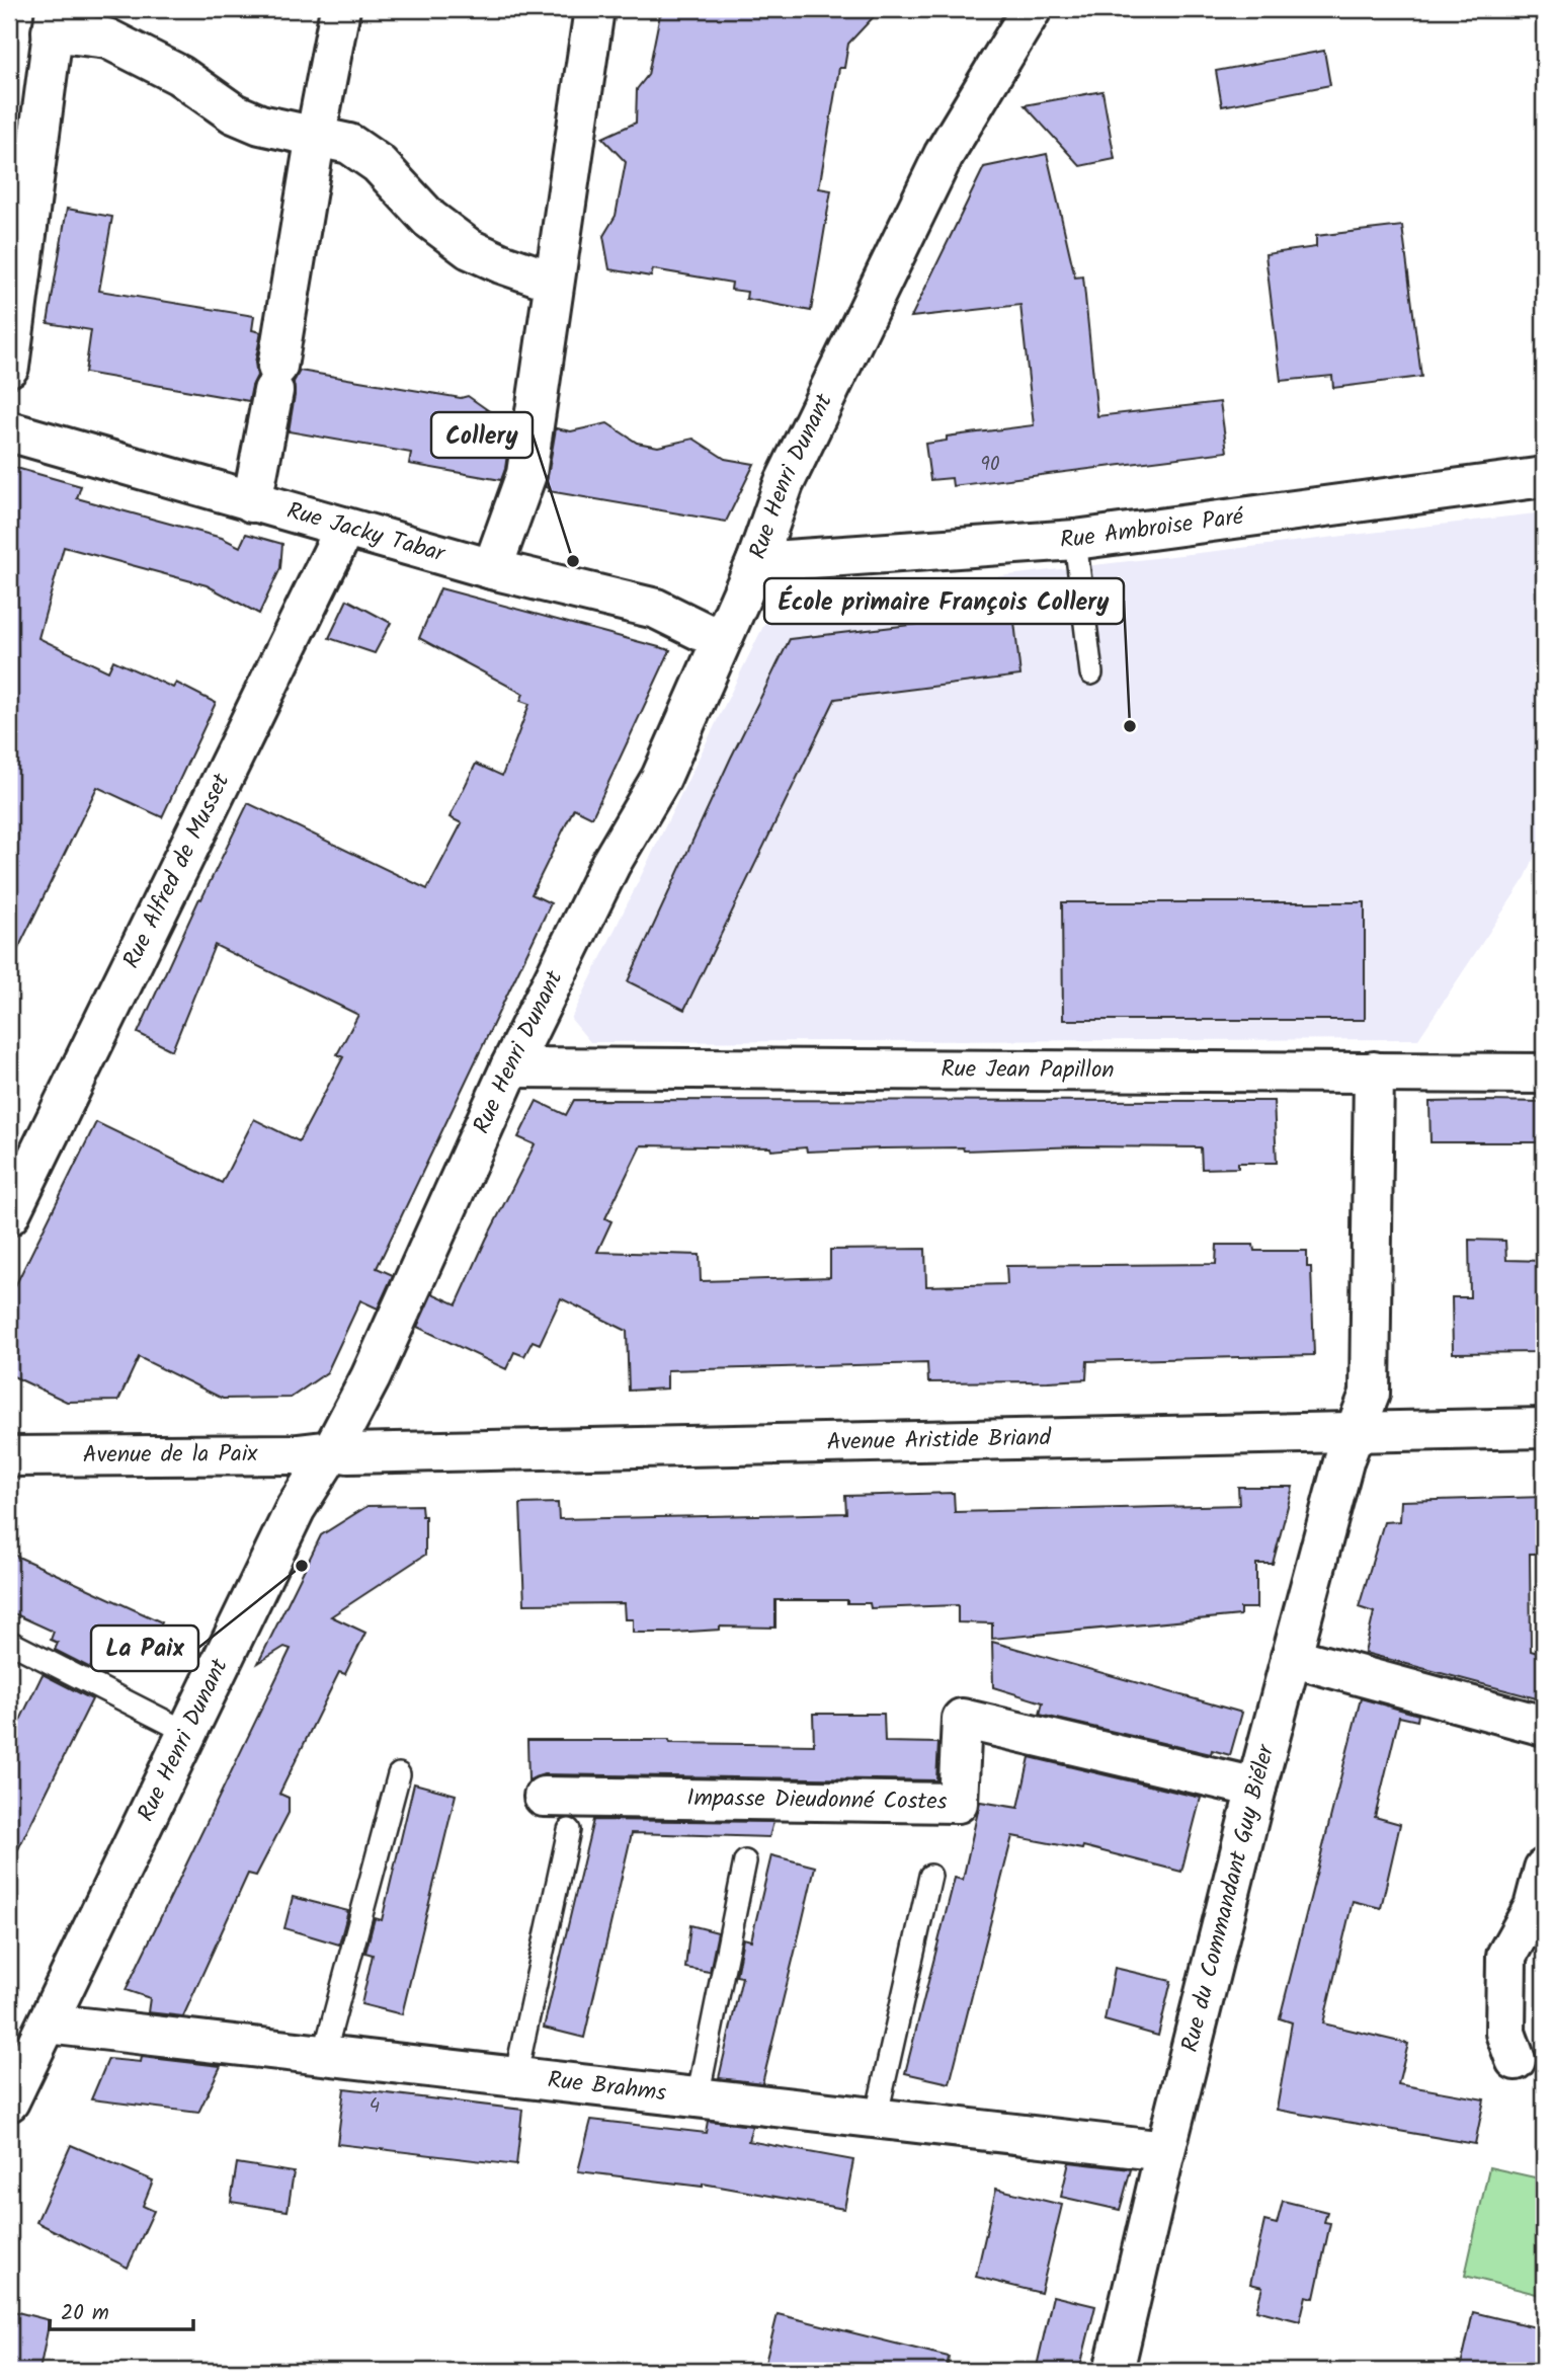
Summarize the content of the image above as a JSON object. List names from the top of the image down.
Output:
{
  "streets": {
    "street": [
      "Rue Henri Dunant",
      "Rue Ambroise Paré",
      "Rue Jacky Tabar",
      "Rue Alfred de Musset",
      "Rue Jean Papillon",
      "Avenue Aristide Briand",
      "Avenue de la Paix",
      "Impasse Dieudonné Costes",
      "Rue du Commandant Guy Biéler",
      "Rue Brahms"
    ]
  },
  "crossings": [
    ["Rue Henri Dunant", "Rue Ambroise Paré"],
    ["Rue Henri Dunant", "Rue Jacky Tabar"],
    ["Rue Henri Dunant", "Rue Jean Papillon"],
    ["Rue Henri Dunant", "Avenue Aristide Briand"],
    ["Rue Henri Dunant", "Avenue de la Paix"],
    ["Rue Henri Dunant", "Rue Brahms"],
    ["Rue Jacky Tabar", "Rue Alfred de Musset"],
    ["Rue Jean Papillon", "Rue du Commandant Guy Biéler"],
    ["Avenue Aristide Briand", "Avenue de la Paix"],
    ["Avenue Aristide Briand", "Rue du Commandant Guy Biéler"],
    ["Impasse Dieudonné Costes", "Rue du Commandant Guy Biéler"],
    ["Rue du Commandant Guy Biéler", "Rue Brahms"]
  ],
  "places": ["Collery", "École primaire François Collery", "La Paix"],
  "house_numbers": ["90", "4"],
  "scale_bar": "20 m"
}
